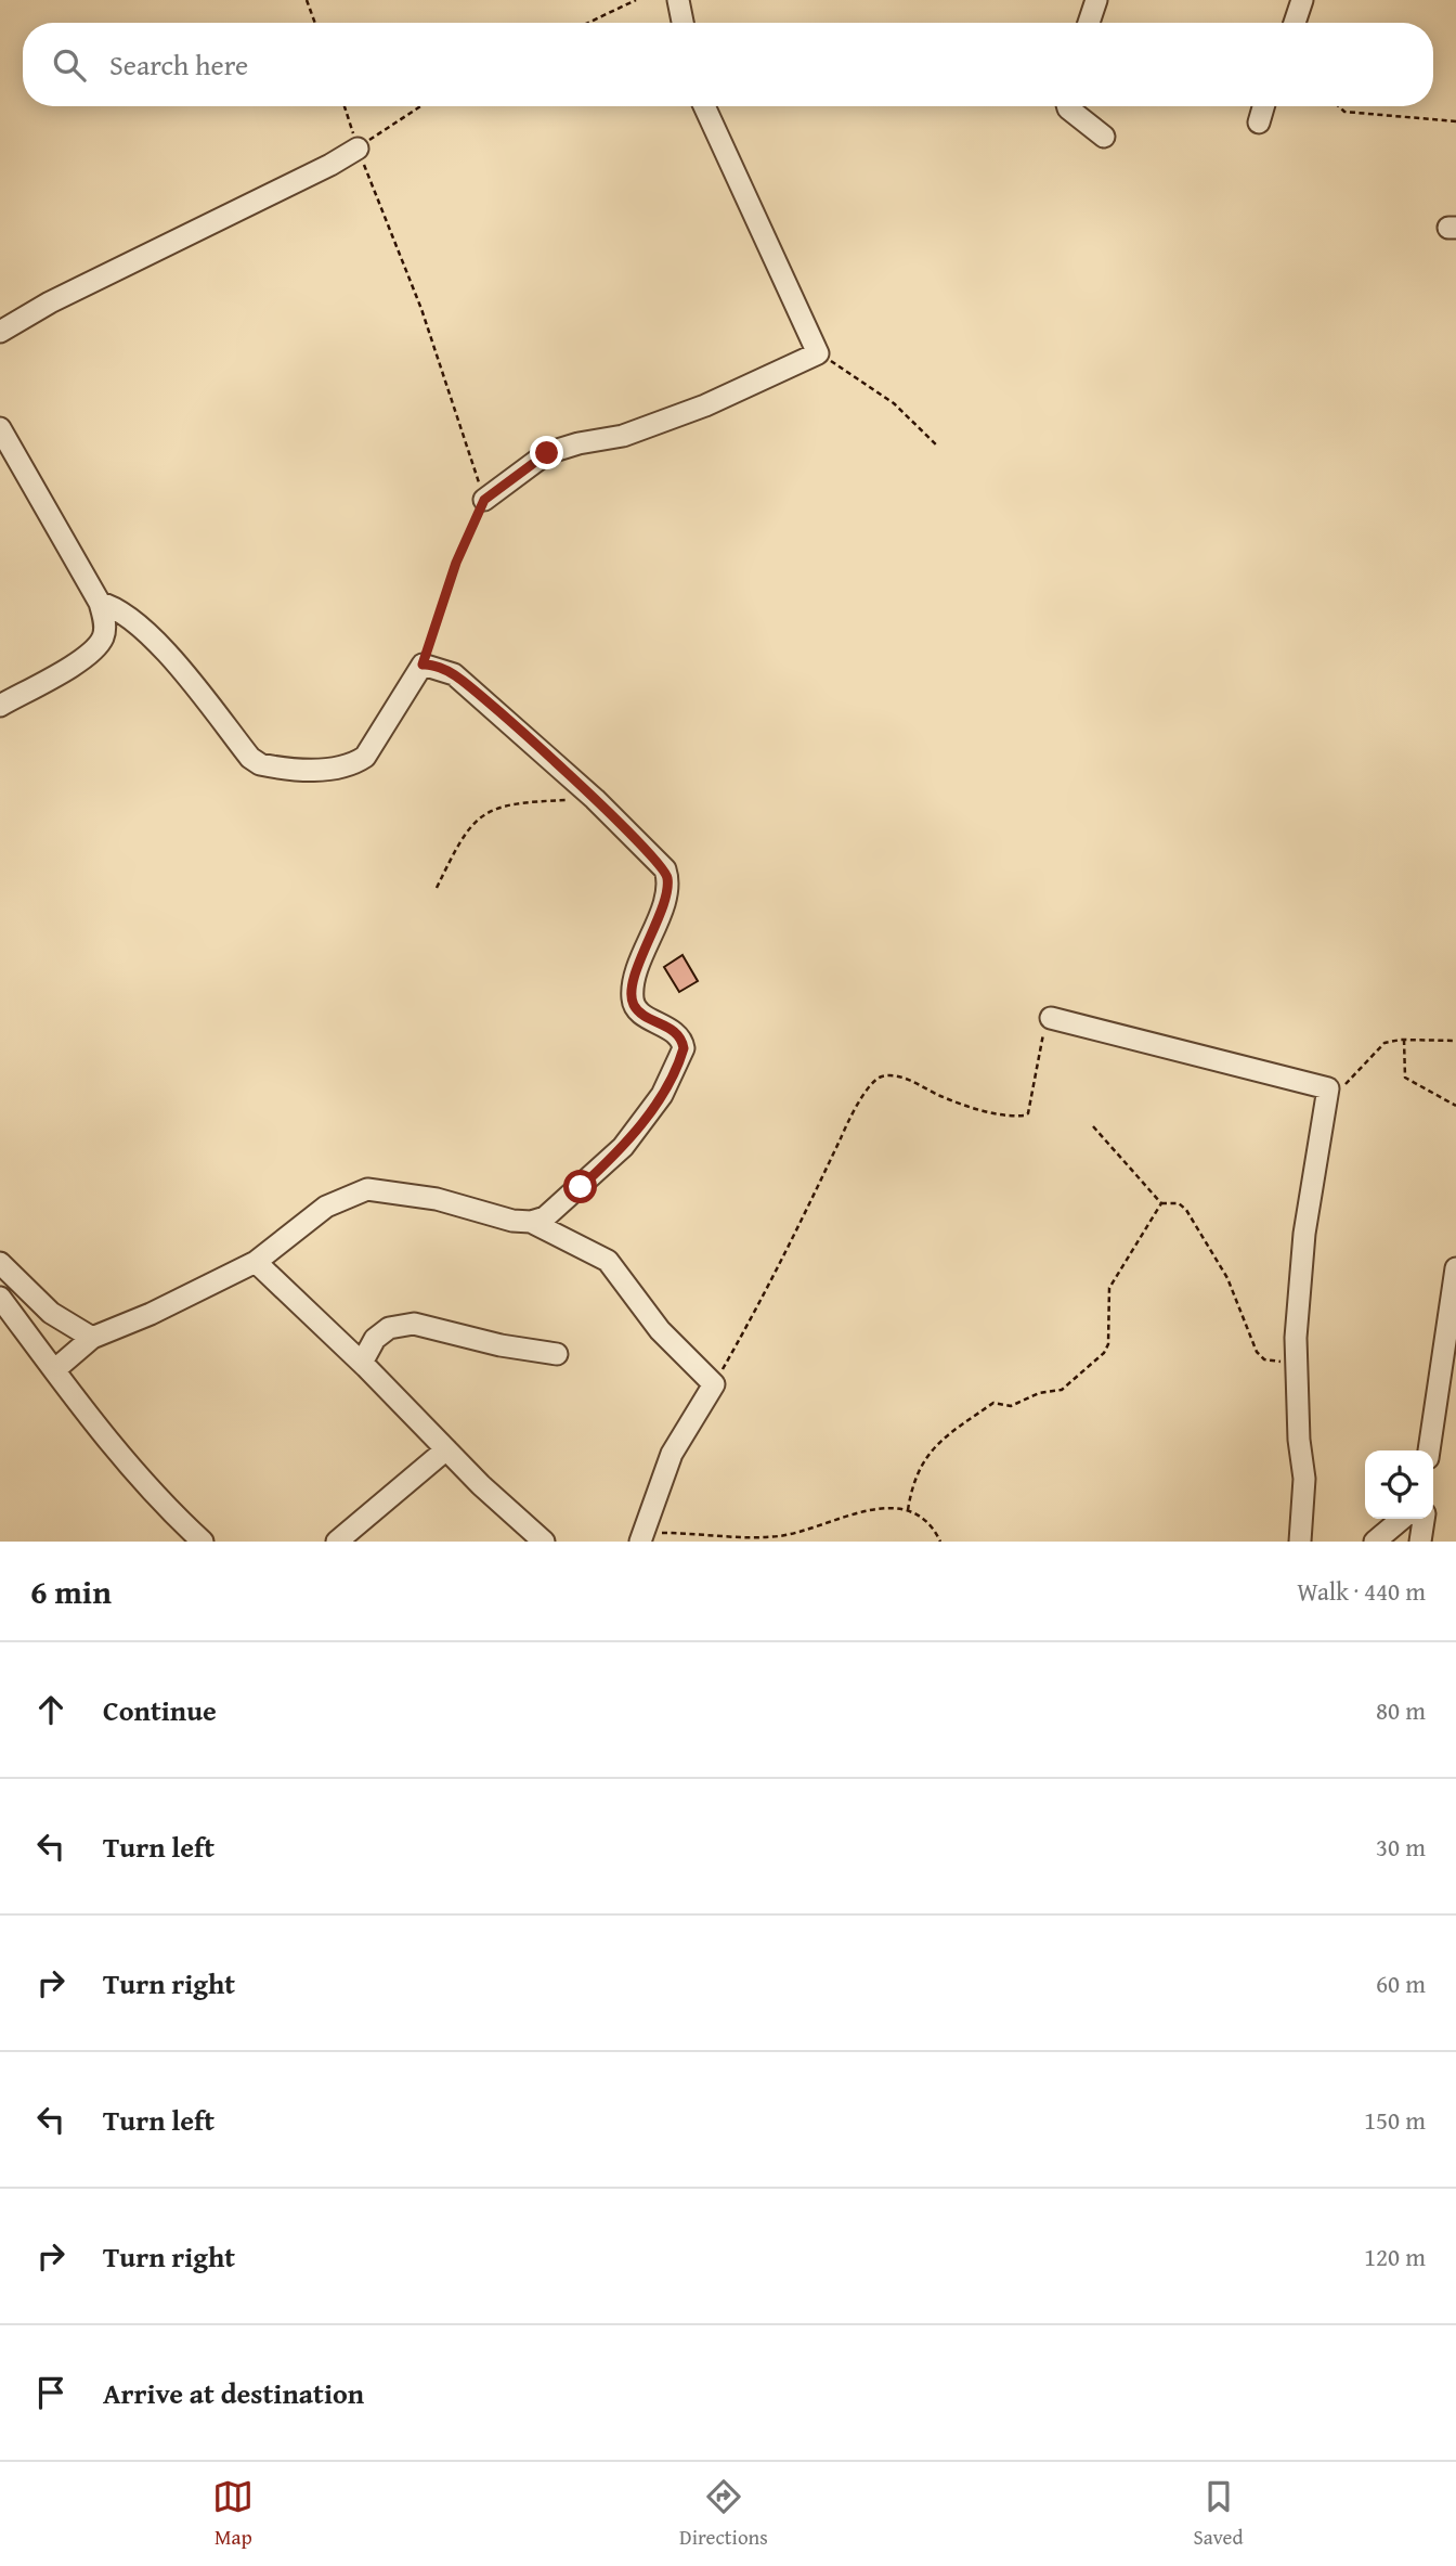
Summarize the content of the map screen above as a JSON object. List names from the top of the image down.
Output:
{
  "page": {
    "search": "Search here",
    "heading": ["6 min", "Walk · 440 m"],
    "list": [
      ["Continue", "80 m"],
      ["Turn left", "30 m"],
      ["Turn right", "60 m"],
      ["Turn left", "150 m"],
      ["Turn right", "120 m"],
      "Arrive at destination"
    ],
    "nav": ["Map", "Directions", "Saved"]
  }
}
